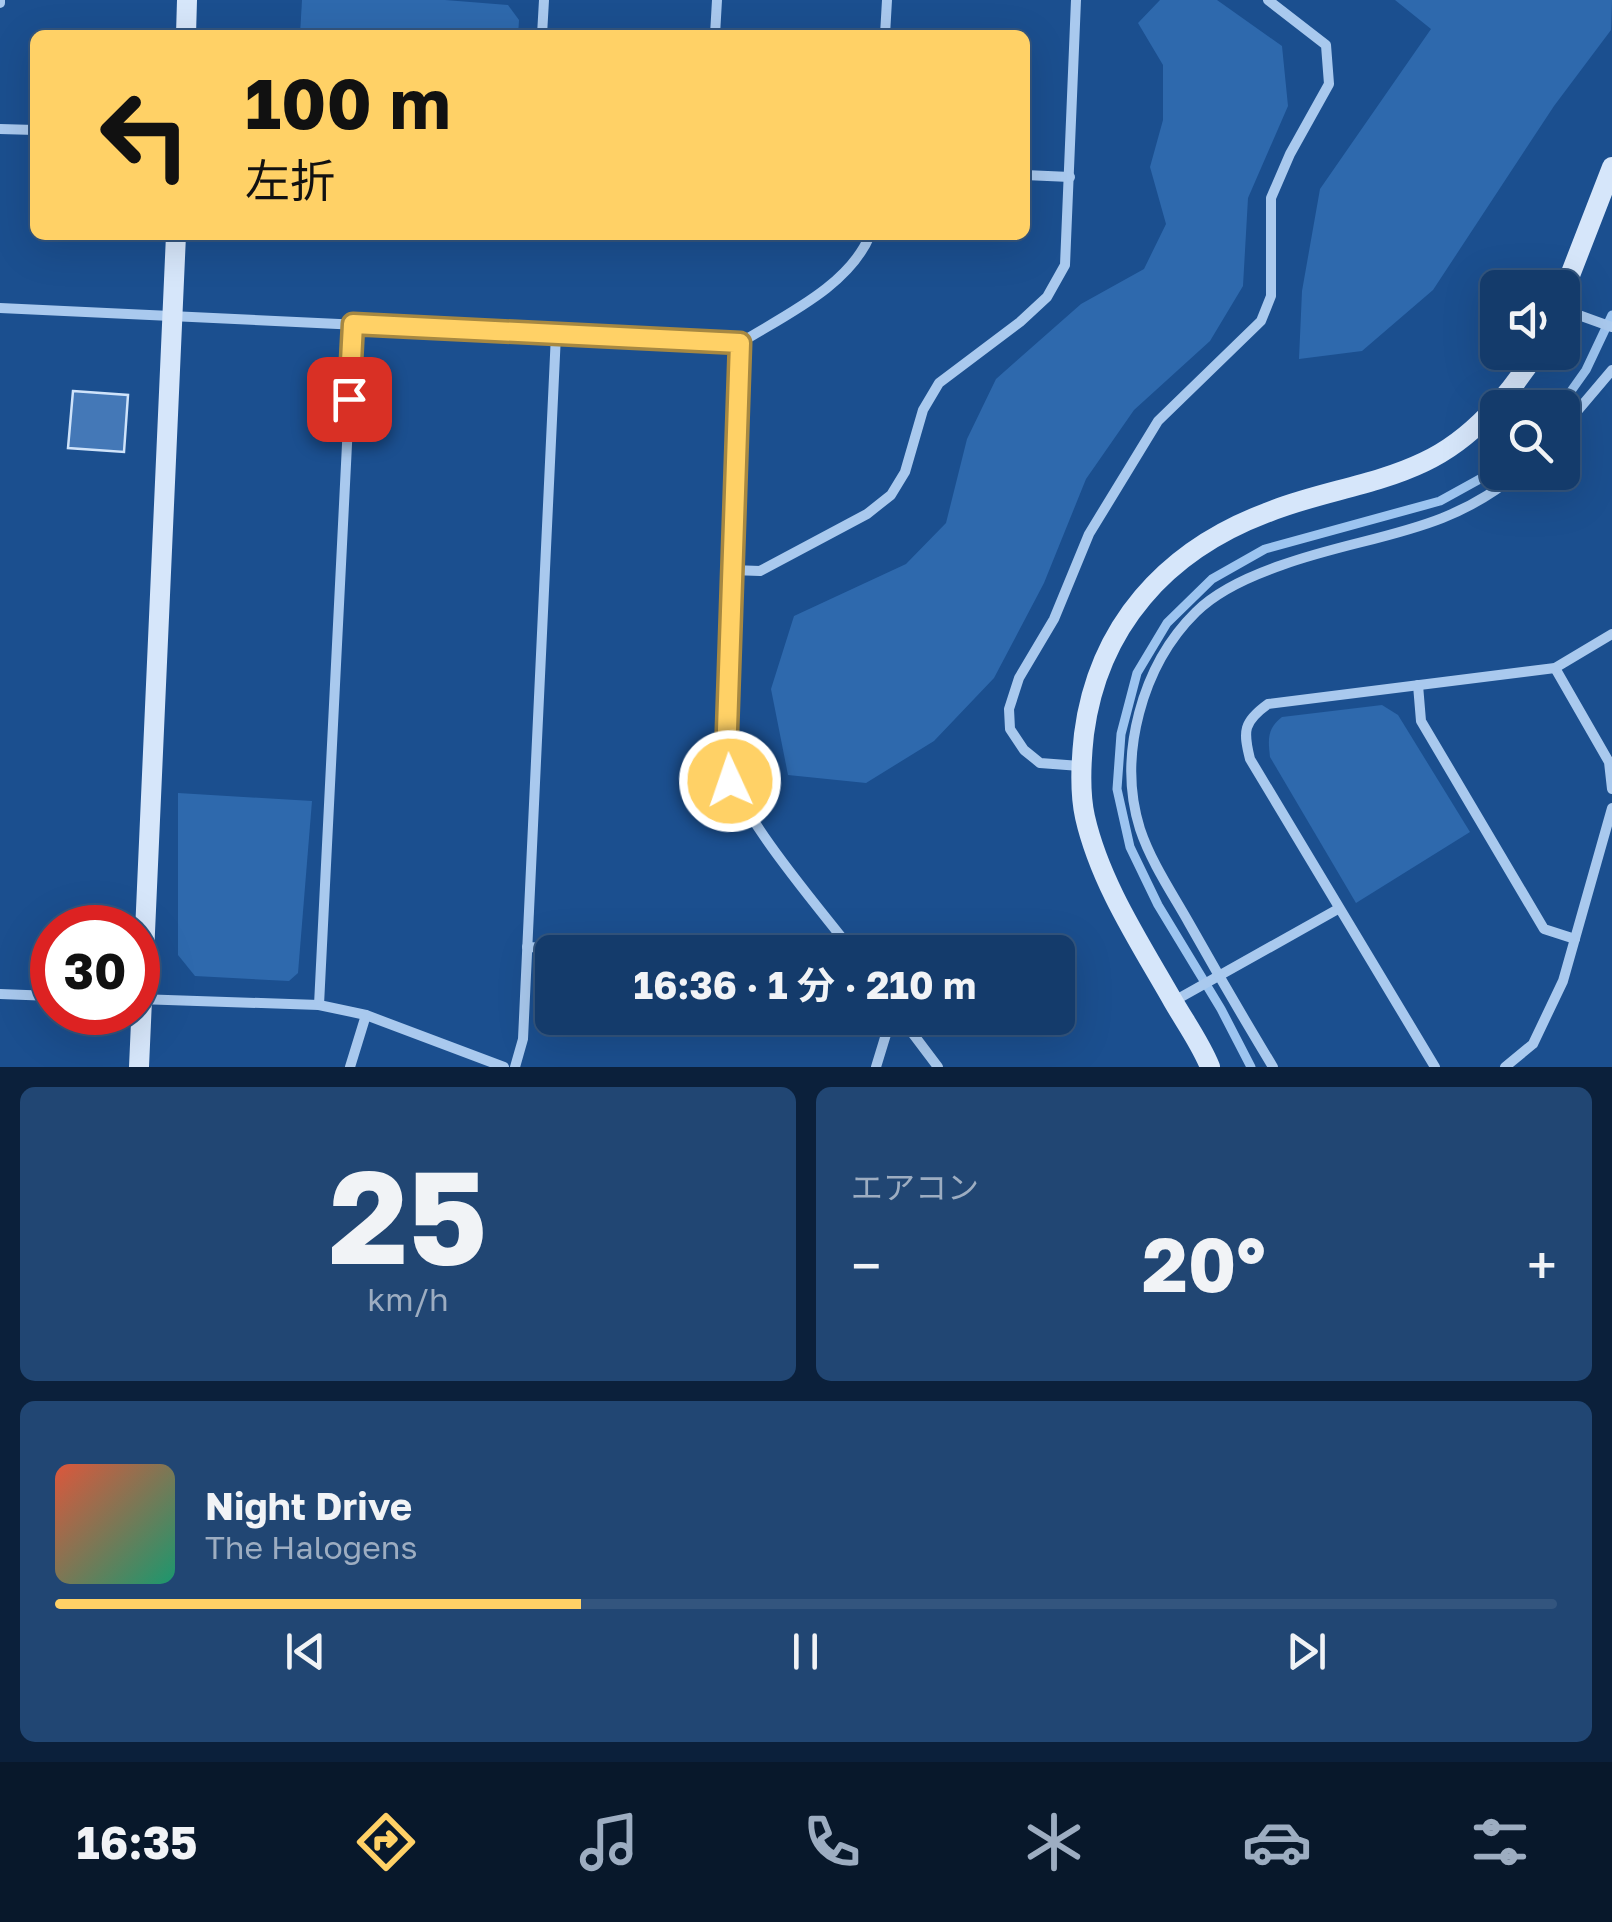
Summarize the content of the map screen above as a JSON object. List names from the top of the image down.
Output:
{
  "page": {
    "turn": ["100 m", "左折"],
    "limit": "30",
    "trip": "16:36 · 1 分 · 210 m",
    "tile": [
      ["25", "km/h"],
      "エアコン"
    ],
    "heat": ["−", "20°", "+"],
    "song": ["Night Drive", "The Halogens"],
    "tabs": "16:35"
  }
}
